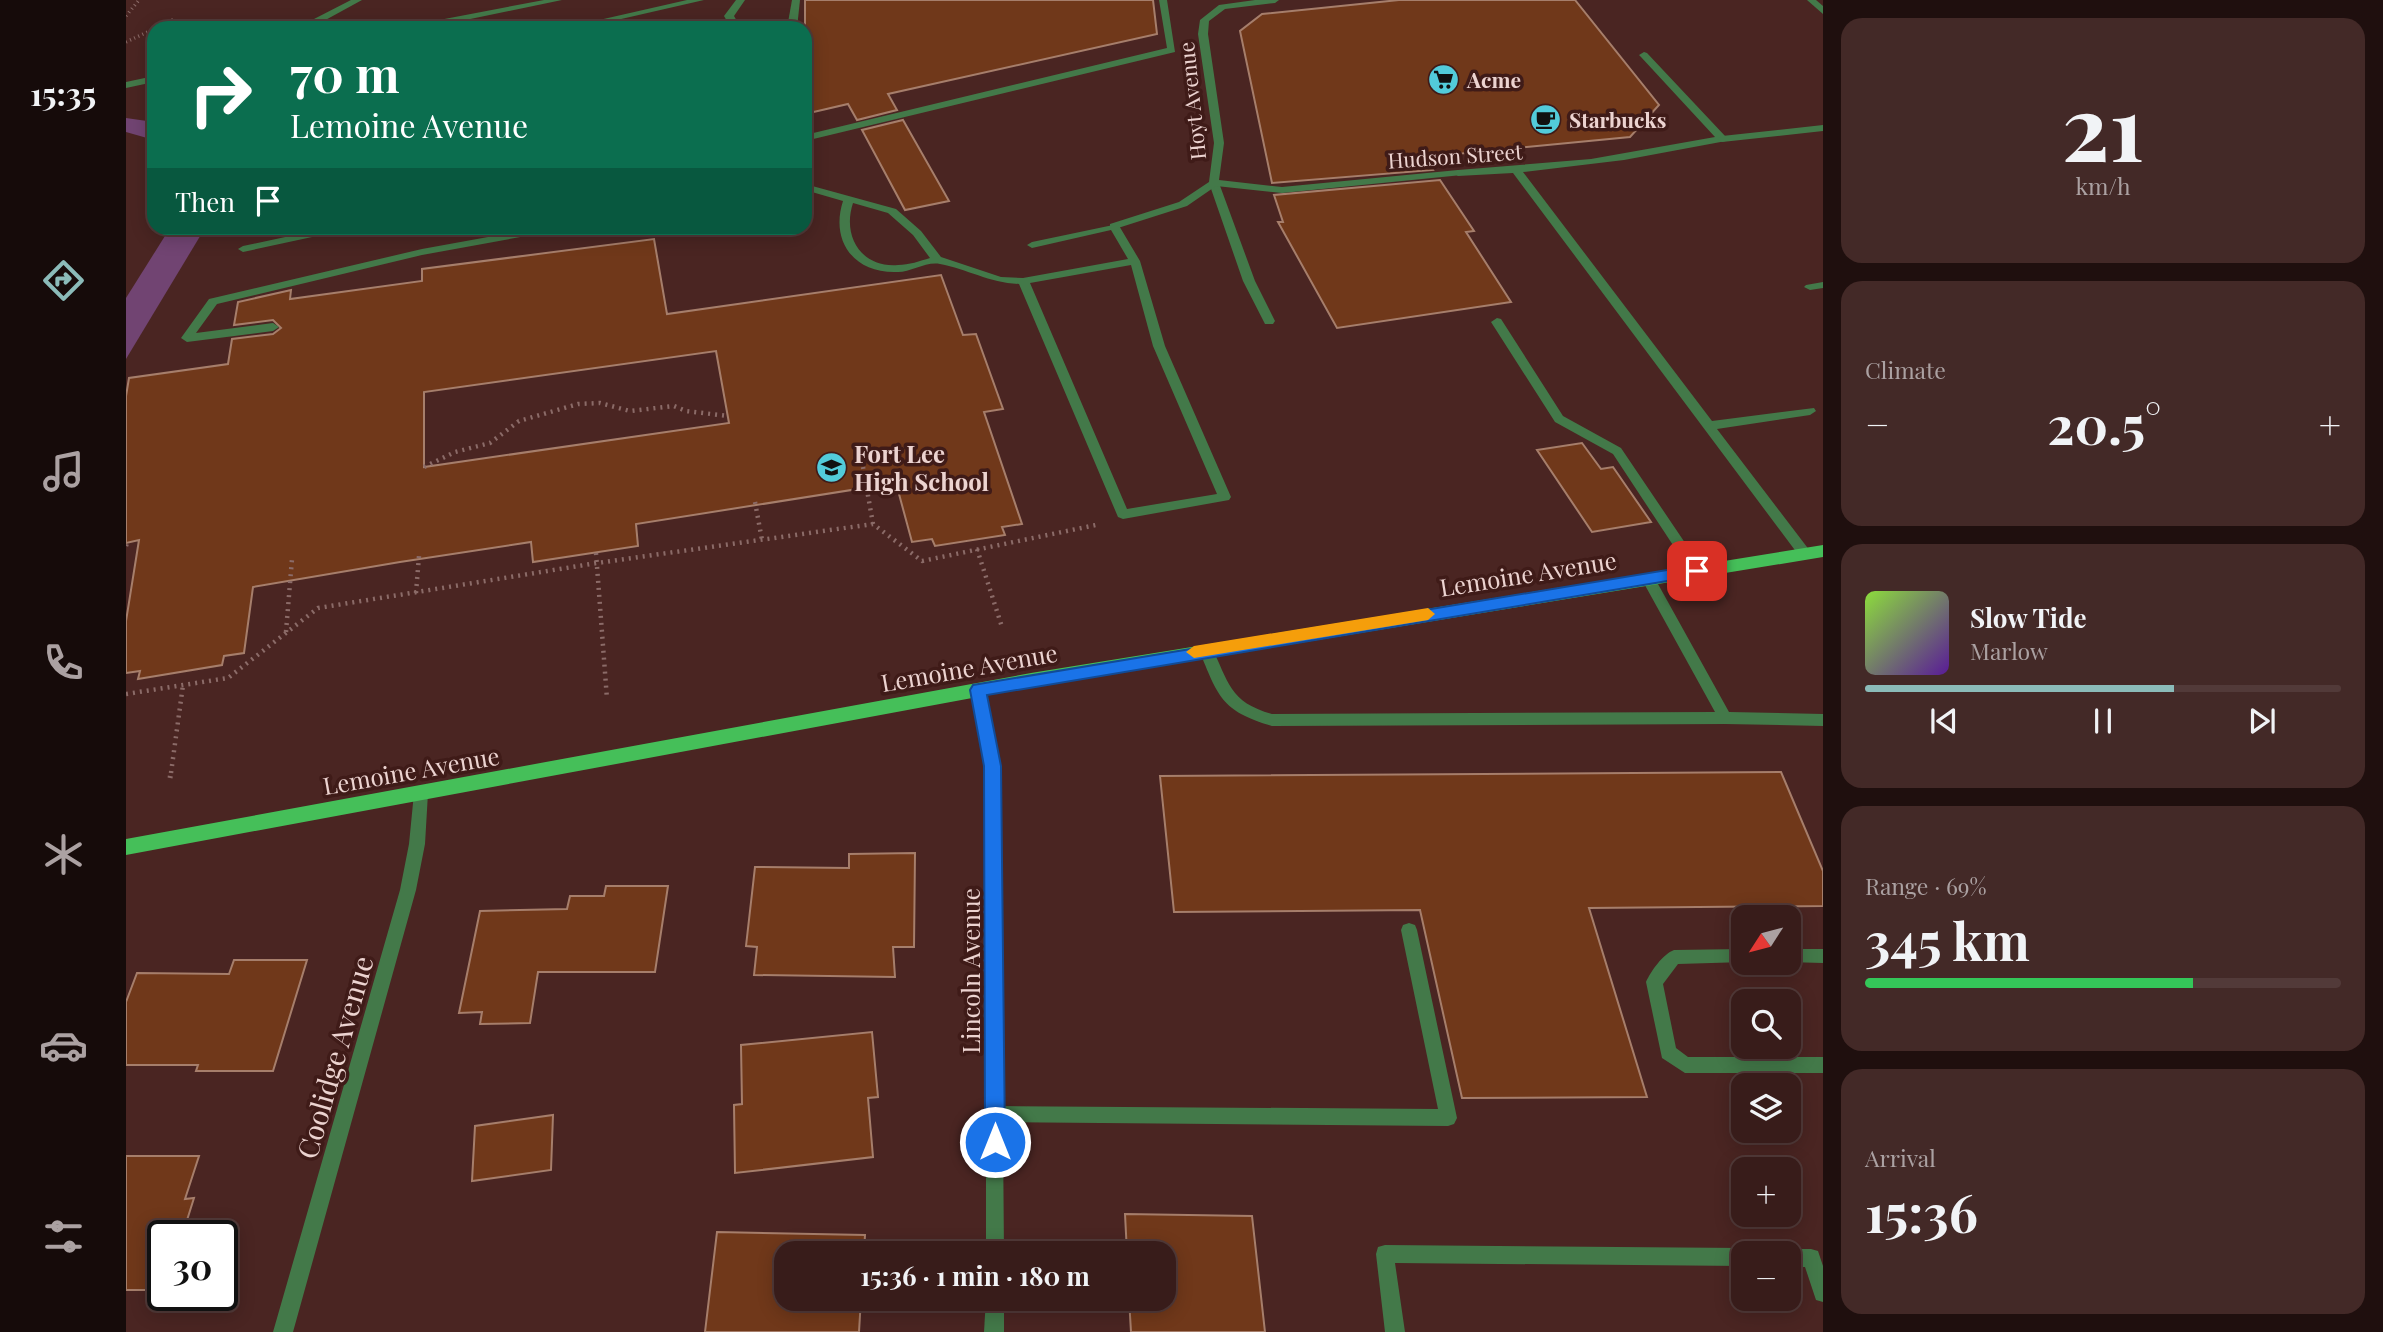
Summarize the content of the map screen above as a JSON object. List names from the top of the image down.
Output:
{
  "streets": {
    "main road": ["Lemoine Avenue"],
    "street": [
      "Hoyt Avenue",
      "Hudson Street",
      "Lincoln Avenue",
      "Coolidge Avenue"
    ]
  },
  "crossings": [
    ["Hoyt Avenue", "Hudson Street"],
    ["Lemoine Avenue", "Lincoln Avenue"],
    ["Lemoine Avenue", "Coolidge Avenue"]
  ],
  "places": {
    "supermarket": ["Acme"],
    "cafe": ["Starbucks"],
    "school or university": ["Fort Lee High School"]
  },
  "north": "bottom left",
  "page": {
    "tabs": "15:35",
    "tile": [
      ["21", "km/h"],
      "Climate",
      ["Range · 69%", "345 km"],
      ["Arrival", "15:36"]
    ],
    "turn": ["70 m", "Lemoine Avenue"],
    "then": "Then",
    "heat": ["−", "20.5°", "+"],
    "song": ["Slow Tide", "Marlow"],
    "map_buttons": ["+", "−"],
    "limit": "30",
    "trip": "15:36 · 1 min · 180 m"
  }
}
